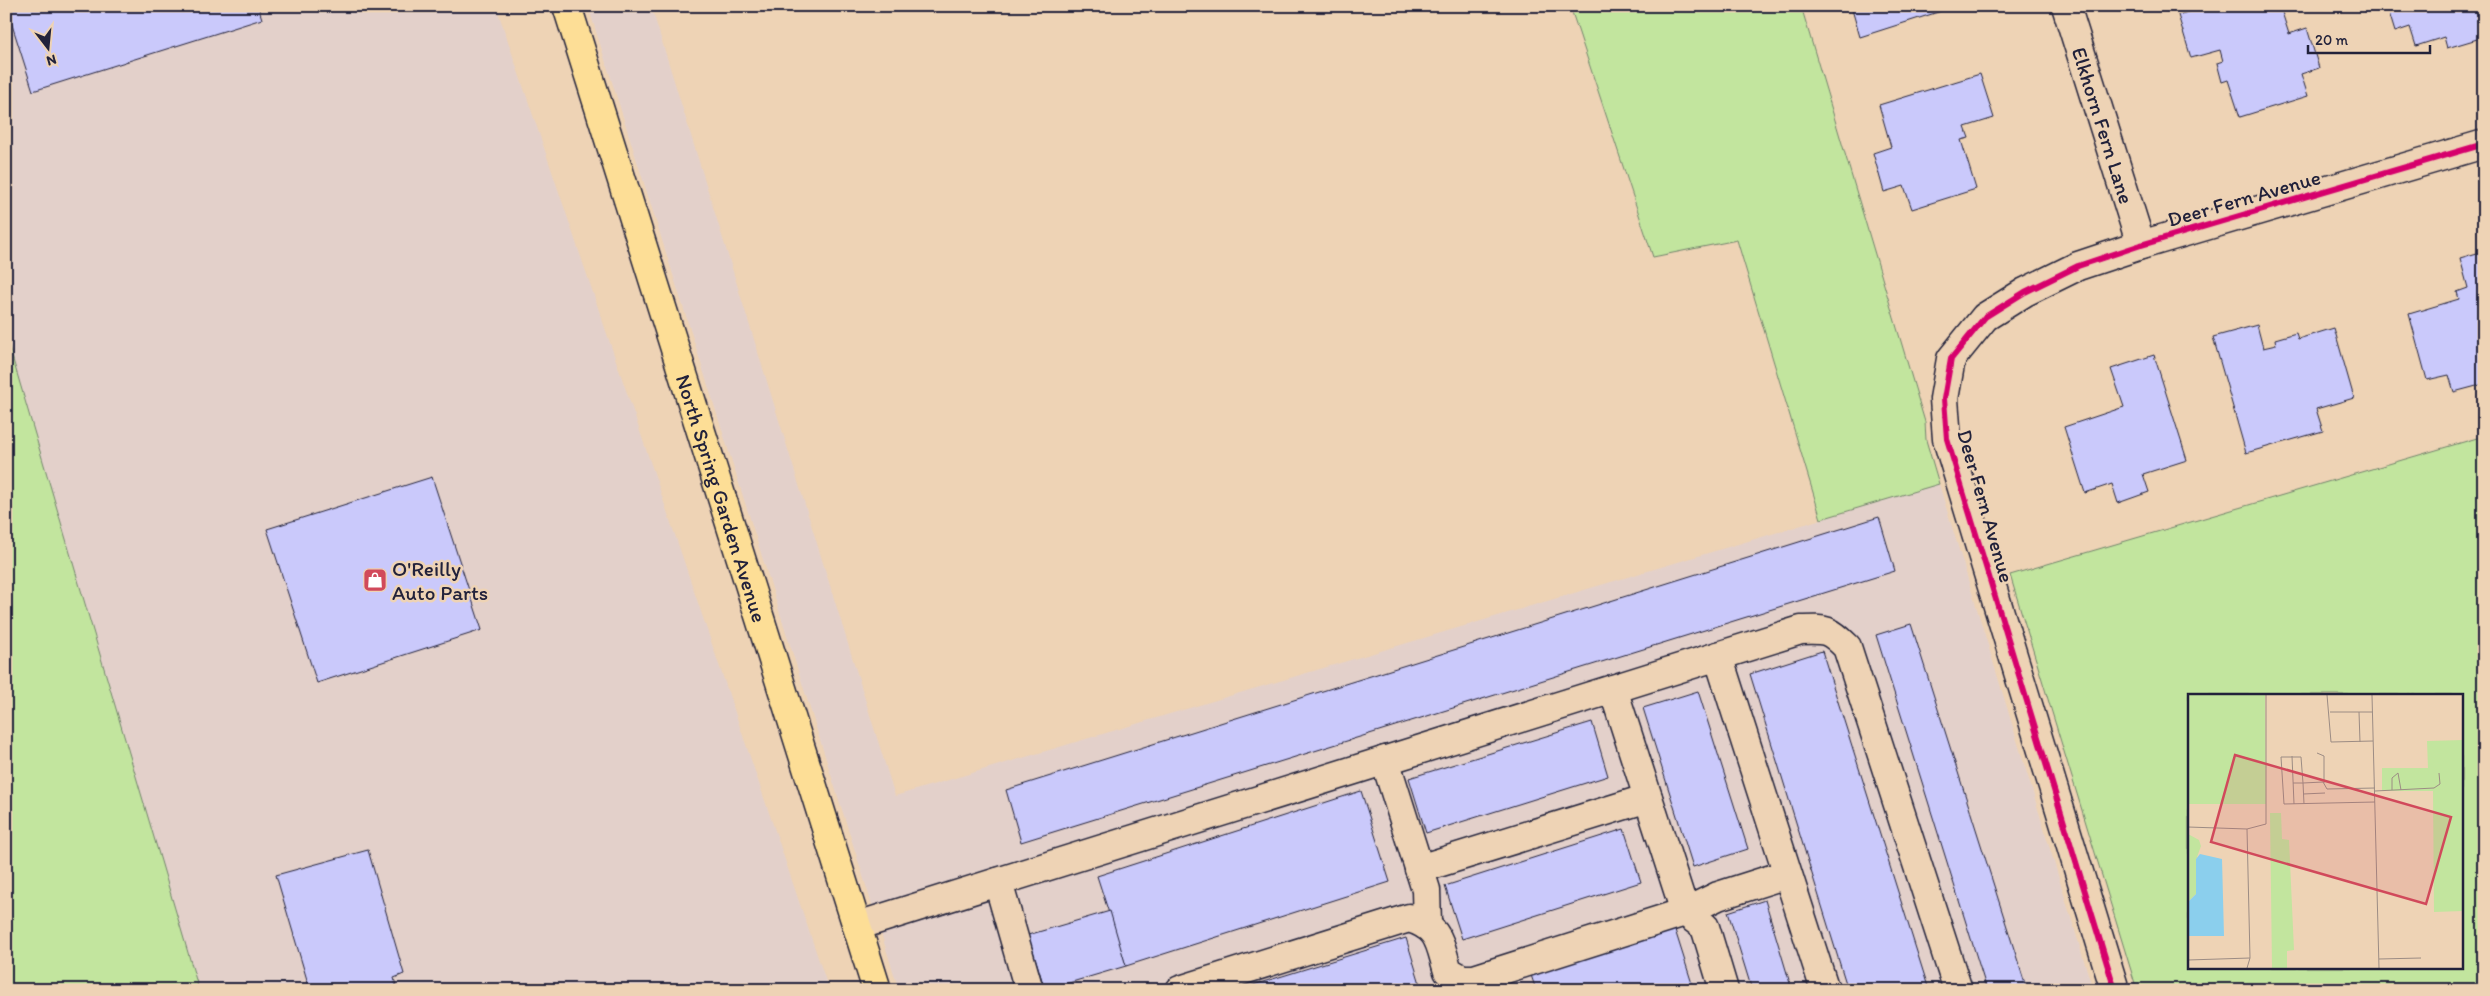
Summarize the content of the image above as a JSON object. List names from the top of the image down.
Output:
{
  "streets": {
    "highway": ["North Spring Garden Avenue"],
    "street": ["Elkhorn Fern Lane", "Deer Fern Avenue"]
  },
  "crossings": [
    ["Elkhorn Fern Lane", "Deer Fern Avenue"]
  ],
  "places": {
    "shop": ["O'Reilly Auto Parts"]
  },
  "scale_bar": "20 m",
  "north": "bottom"
}
